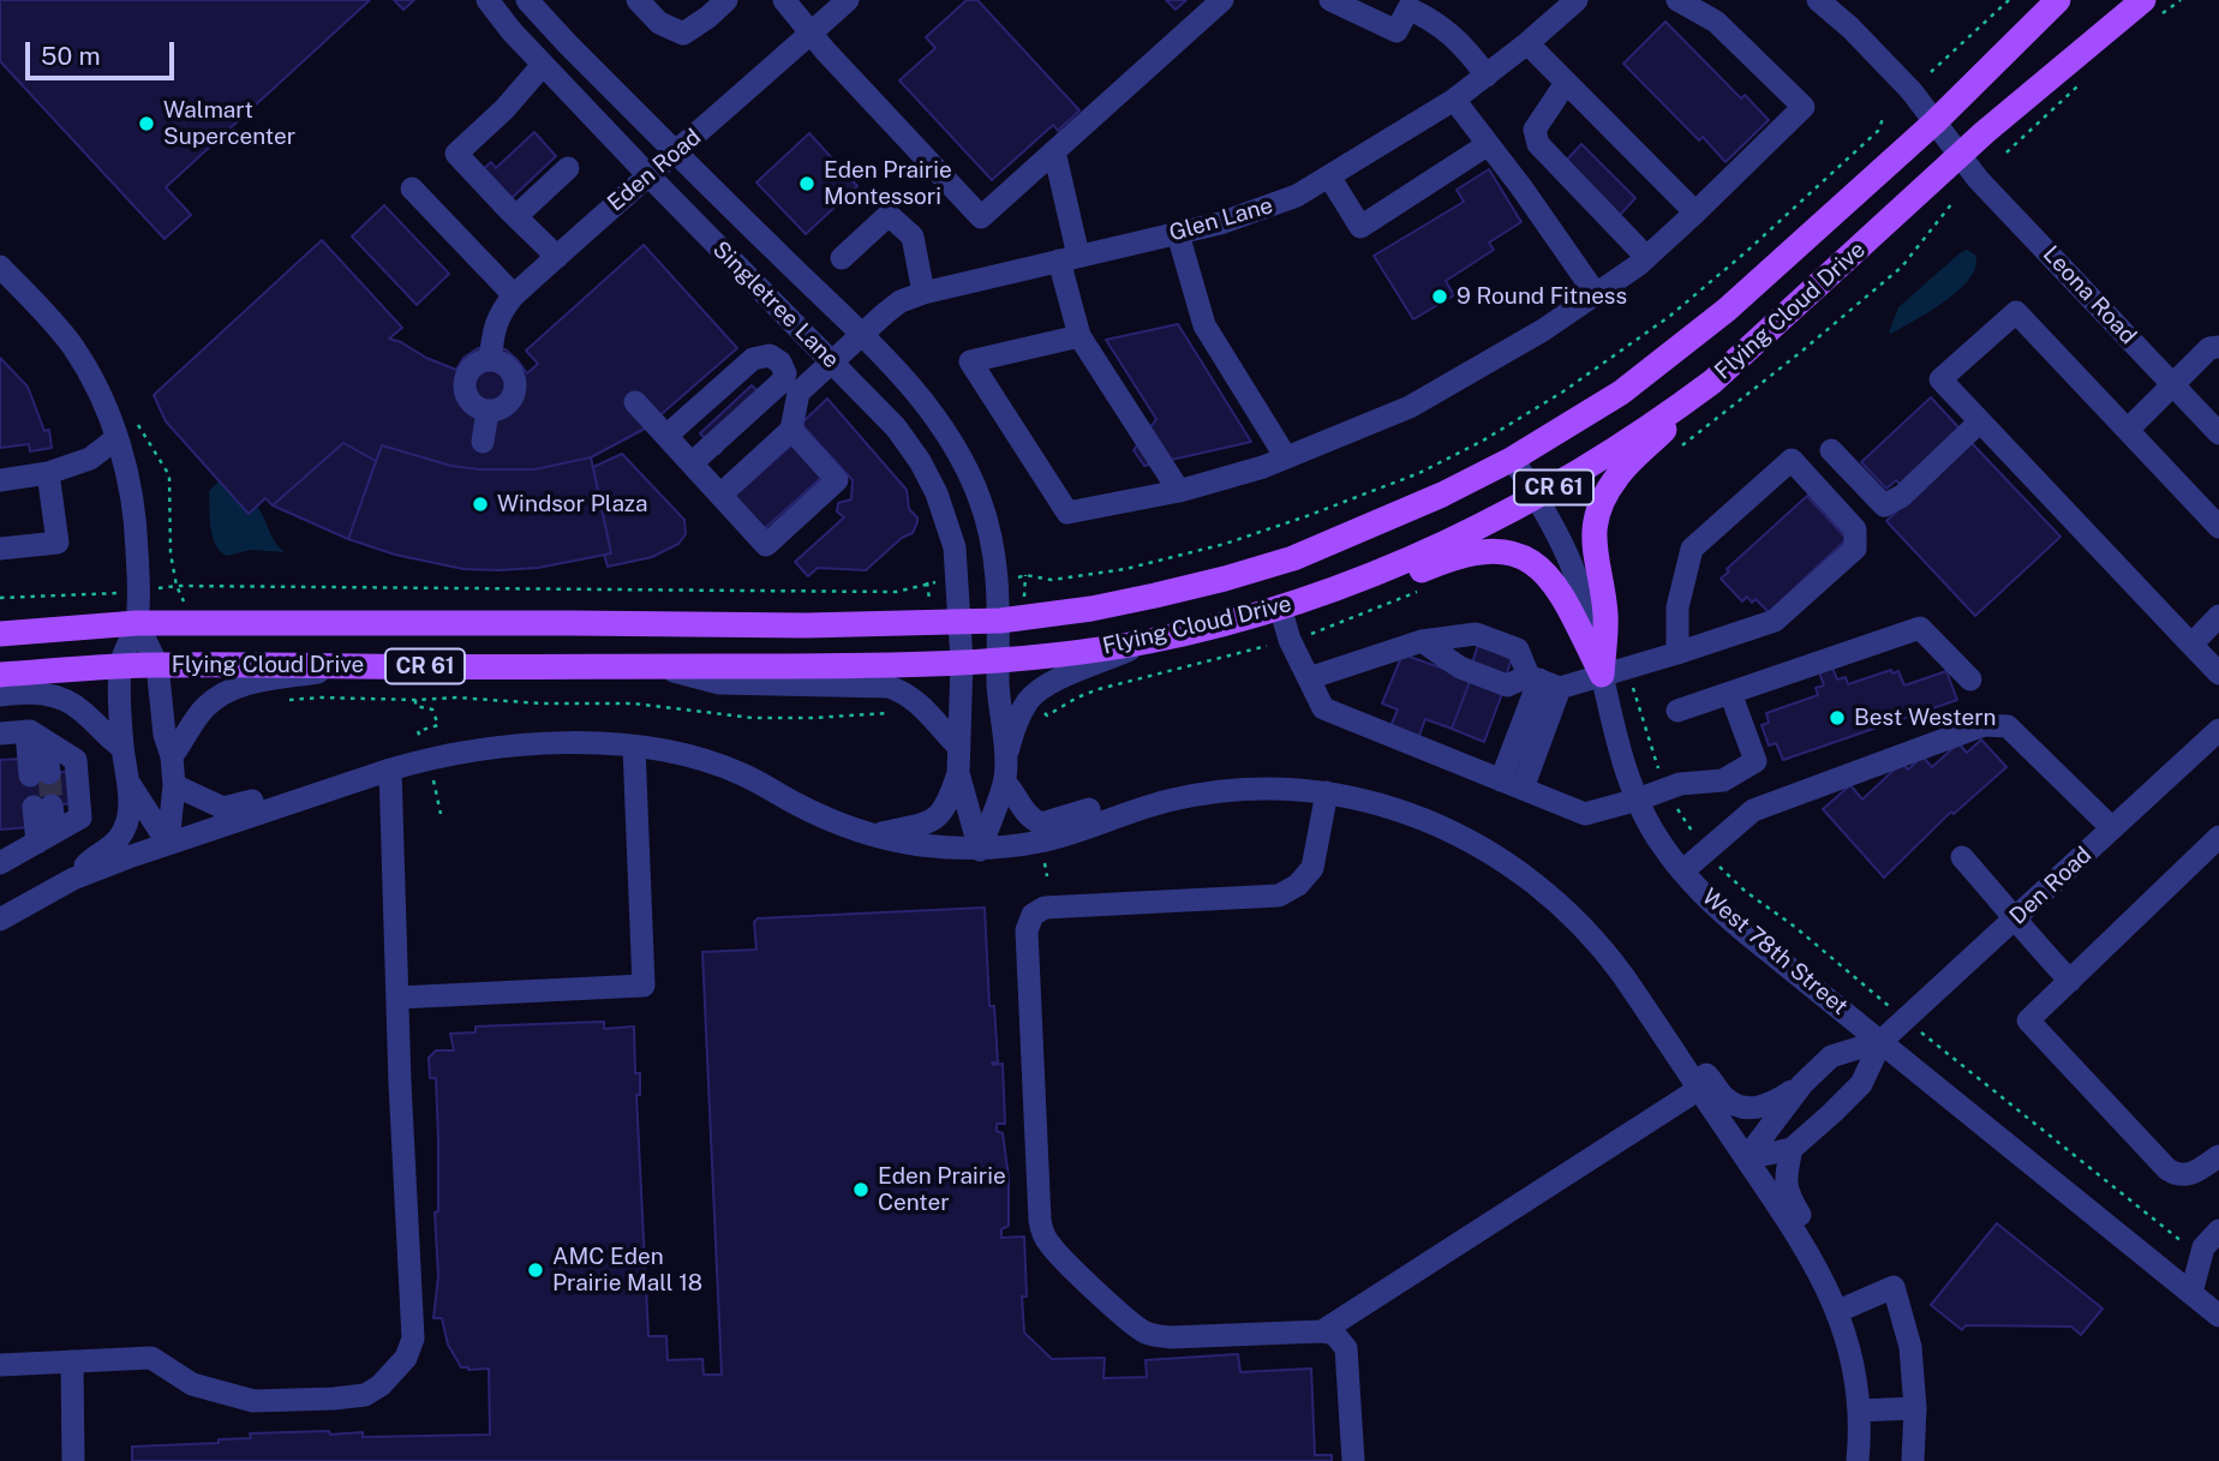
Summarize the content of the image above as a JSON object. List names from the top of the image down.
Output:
{
  "streets": {
    "main road": ["Flying Cloud Drive", "CR 61"],
    "street": [
      "Eden Road",
      "Glen Lane",
      "Leona Road",
      "Singletree Lane",
      "Den Road",
      "West 78th Street"
    ]
  },
  "crossings": [
    ["Eden Road", "Singletree Lane"],
    ["Glen Lane", "Singletree Lane"],
    ["Leona Road", "Flying Cloud Drive"],
    ["Singletree Lane", "Flying Cloud Drive"],
    ["Flying Cloud Drive", "West 78th Street"],
    ["Den Road", "West 78th Street"]
  ],
  "places": [
    "Walmart Supercenter",
    "Eden Prairie Montessori",
    "9 Round Fitness",
    "Windsor Plaza",
    "Best Western",
    "Eden Prairie Center",
    "AMC Eden Prairie Mall 18"
  ],
  "scale_bar": "50 m"
}
